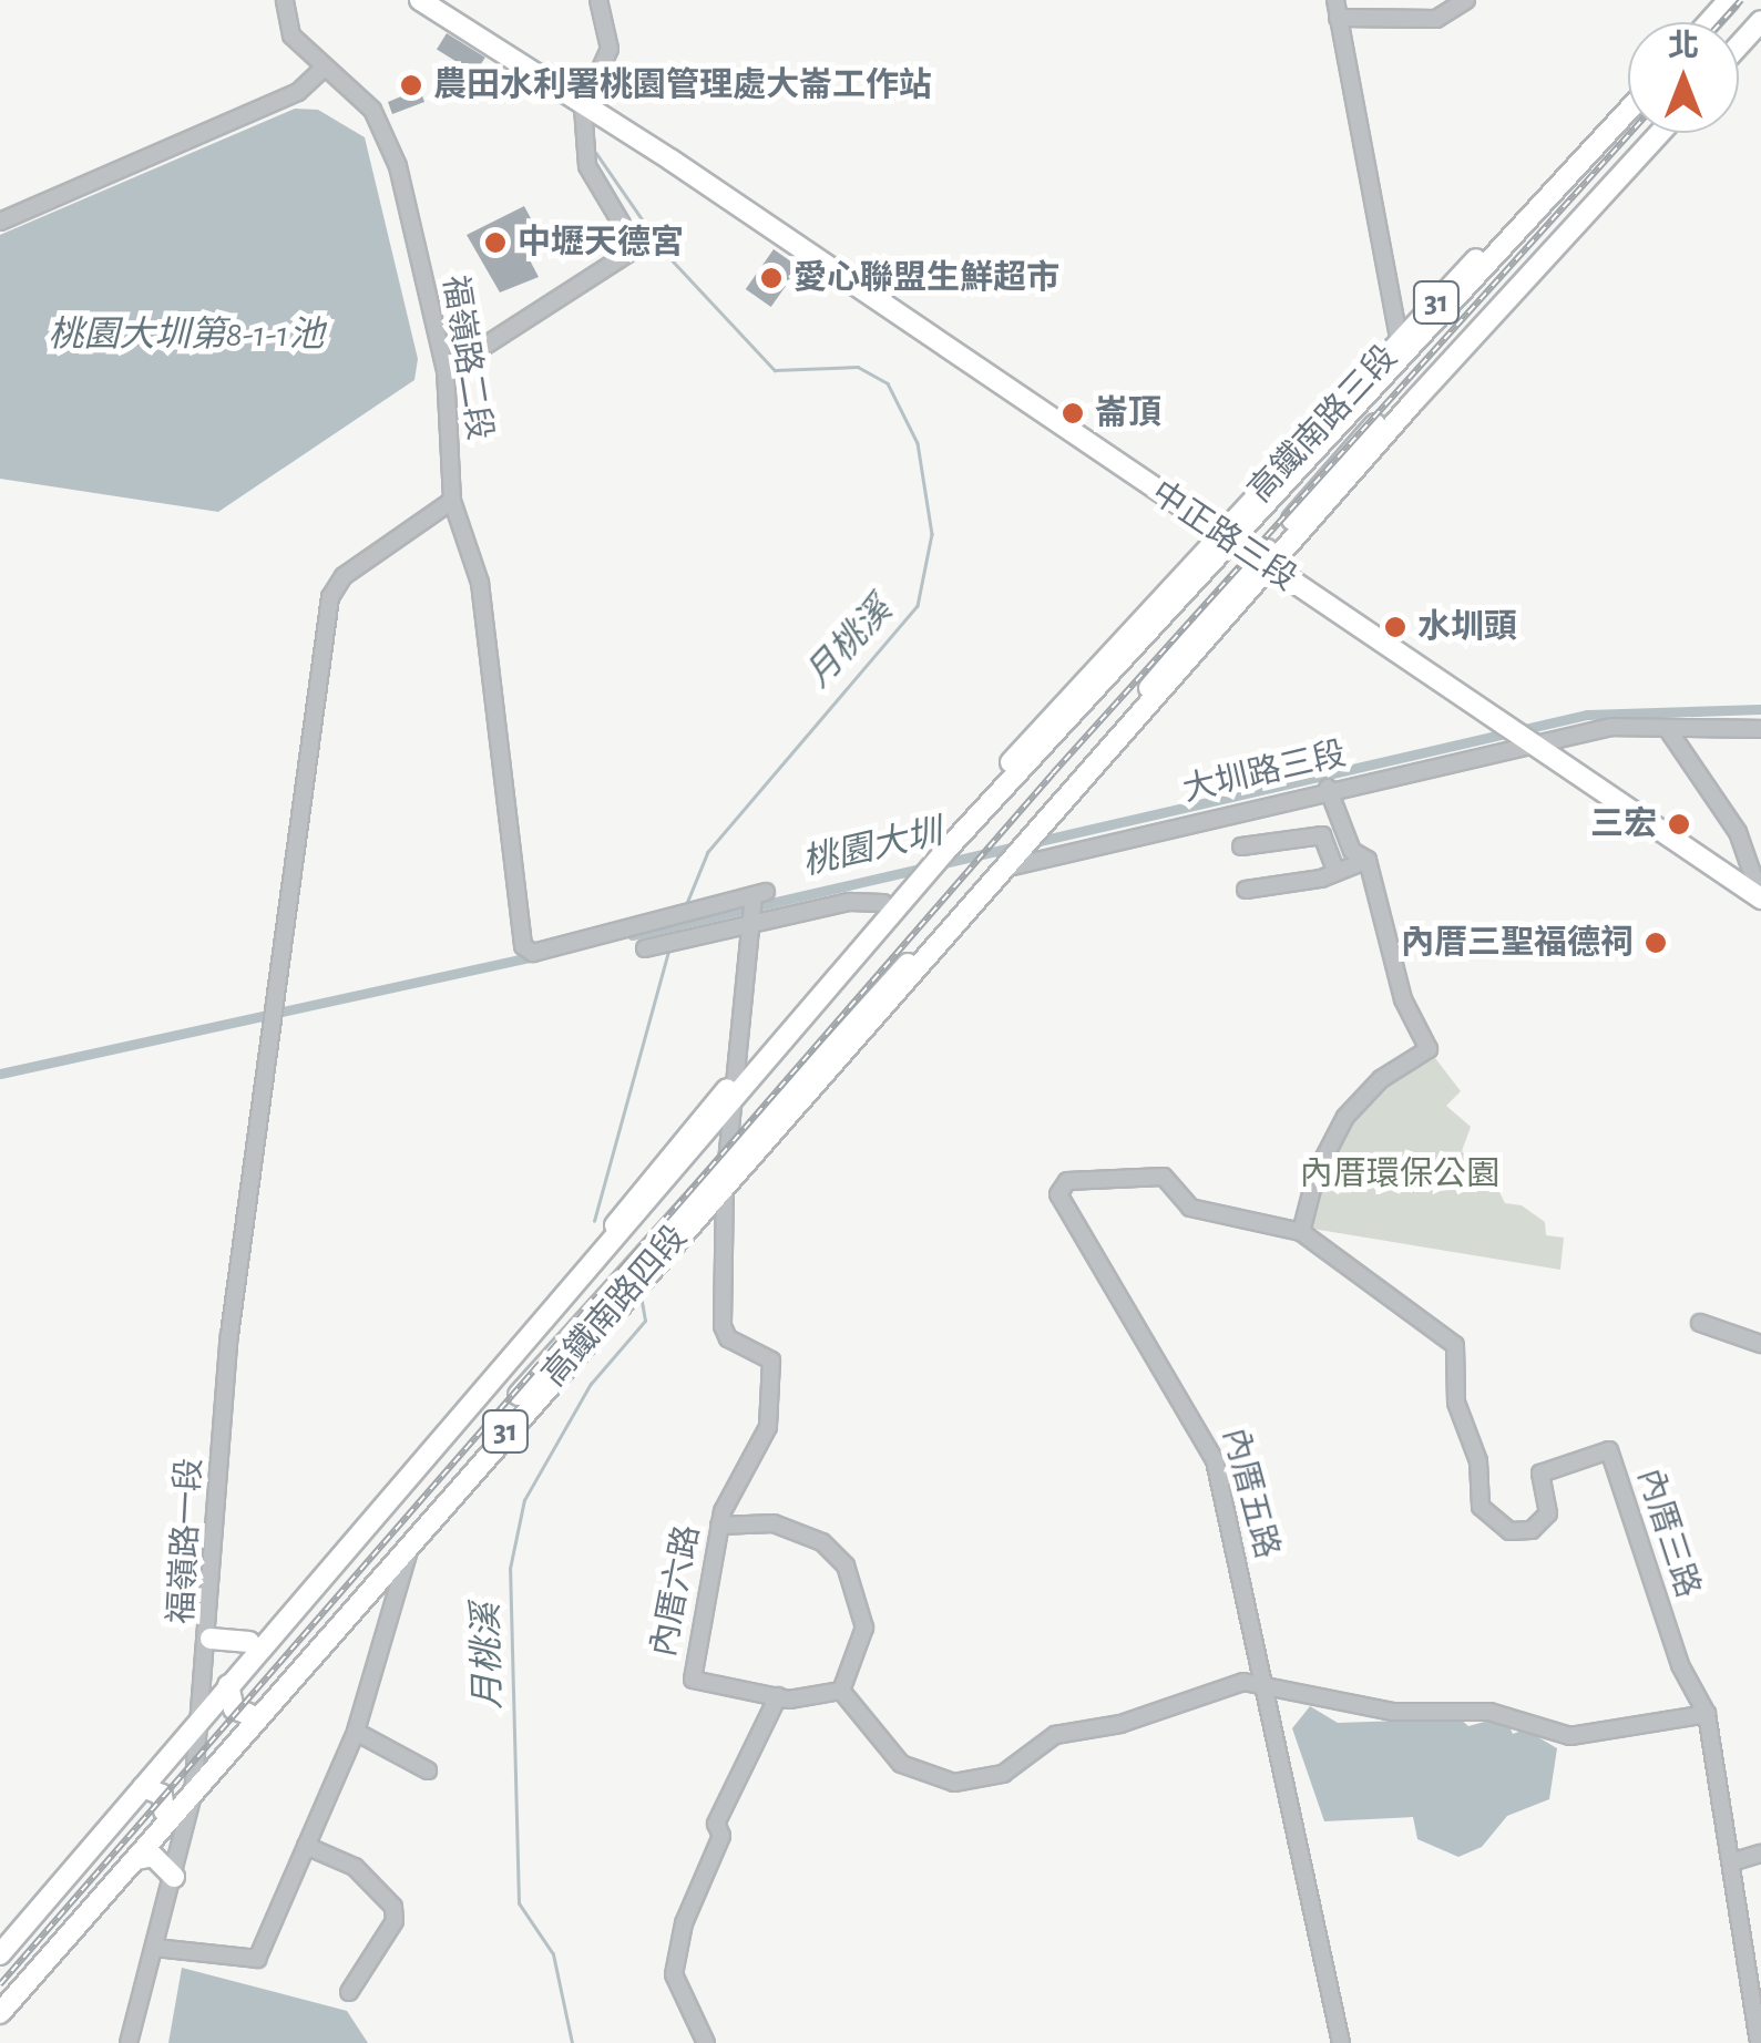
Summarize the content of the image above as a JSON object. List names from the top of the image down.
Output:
{
  "streets": {
    "main road": [
      "31",
      "高鐵南路三段",
      "中正路三段",
      "高鐵南路四段"
    ],
    "street": [
      "福嶺路二段",
      "大圳路三段",
      "內厝五路",
      "內厝三路",
      "福嶺路一段",
      "內厝六路"
    ]
  },
  "crossings": [
    ["31", "高鐵南路三段"],
    ["31", "中正路三段"],
    ["31", "大圳路三段"],
    ["31", "高鐵南路四段"],
    ["福嶺路二段", "福嶺路一段"],
    ["高鐵南路三段", "中正路三段"],
    ["高鐵南路三段", "高鐵南路四段"],
    ["中正路三段", "大圳路三段"],
    ["中正路三段", "高鐵南路四段"],
    ["大圳路三段", "高鐵南路四段"],
    ["高鐵南路四段", "福嶺路一段"],
    ["高鐵南路四段", "內厝六路"],
    ["內厝五路", "內厝三路"]
  ],
  "water": ["桃園大圳第8-1-1池", "月桃溪", "桃園大圳"],
  "parks": ["內厝環保公園"],
  "places": [
    "農田水利署桃園管理處大崙工作站",
    "中壢天德宮",
    "愛心聯盟生鮮超市",
    "崙頂",
    "水圳頭",
    "三宏",
    "內厝三聖福德祠"
  ],
  "north": "top"
}
